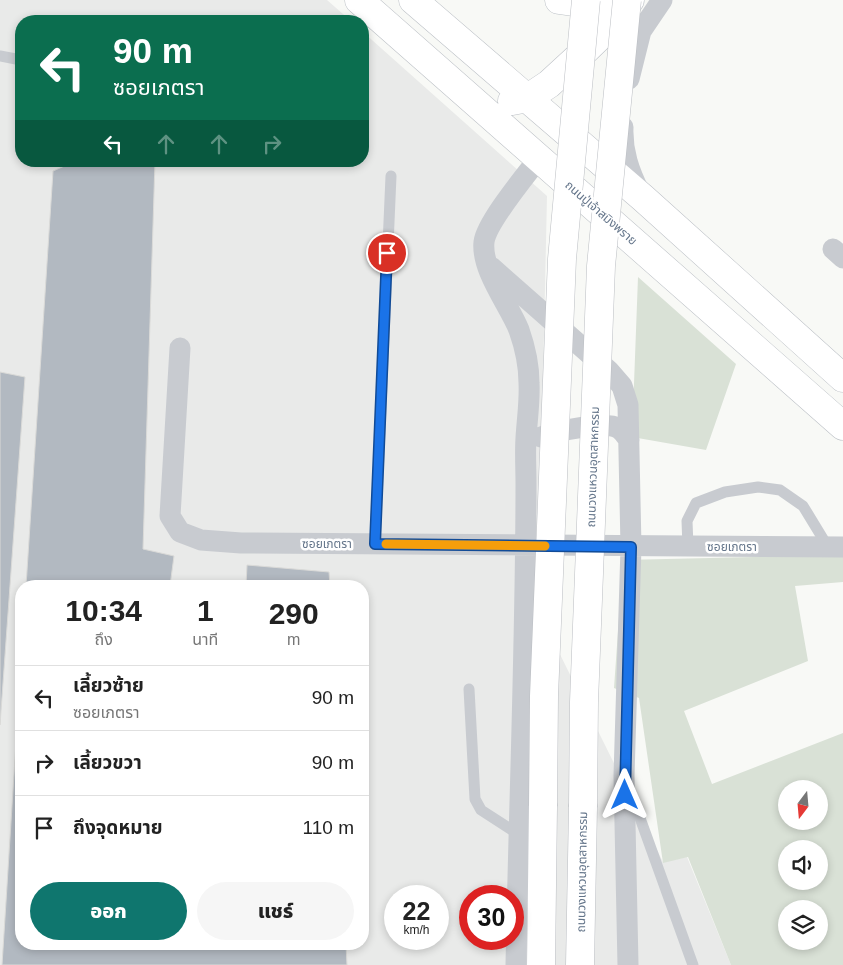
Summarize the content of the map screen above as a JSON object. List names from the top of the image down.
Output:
{
  "streets": {
    "main road": ["ถนนปู่เจ้าสมิงพราย", "ถนนวงแหวนอุตสาหกรรม"],
    "street": ["ซอยเภตรา"]
  },
  "north": "bottom",
  "page": {
    "turn": ["90 m", "ซอยเภตรา"],
    "eta": [
      "10:34",
      "ถึง",
      "1",
      "นาที",
      "290",
      "m"
    ],
    "list": [
      {
        "name": "เลี้ยวซ้าย",
        "note": "ซอยเภตรา",
        "value": "90 m"
      },
      {
        "name": "เลี้ยวขวา",
        "value": "90 m"
      },
      {
        "name": "ถึงจุดหมาย",
        "value": "110 m"
      }
    ],
    "buttons": ["ออก", "แชร์"],
    "speed": "22 km/h",
    "limit": "30"
  }
}
